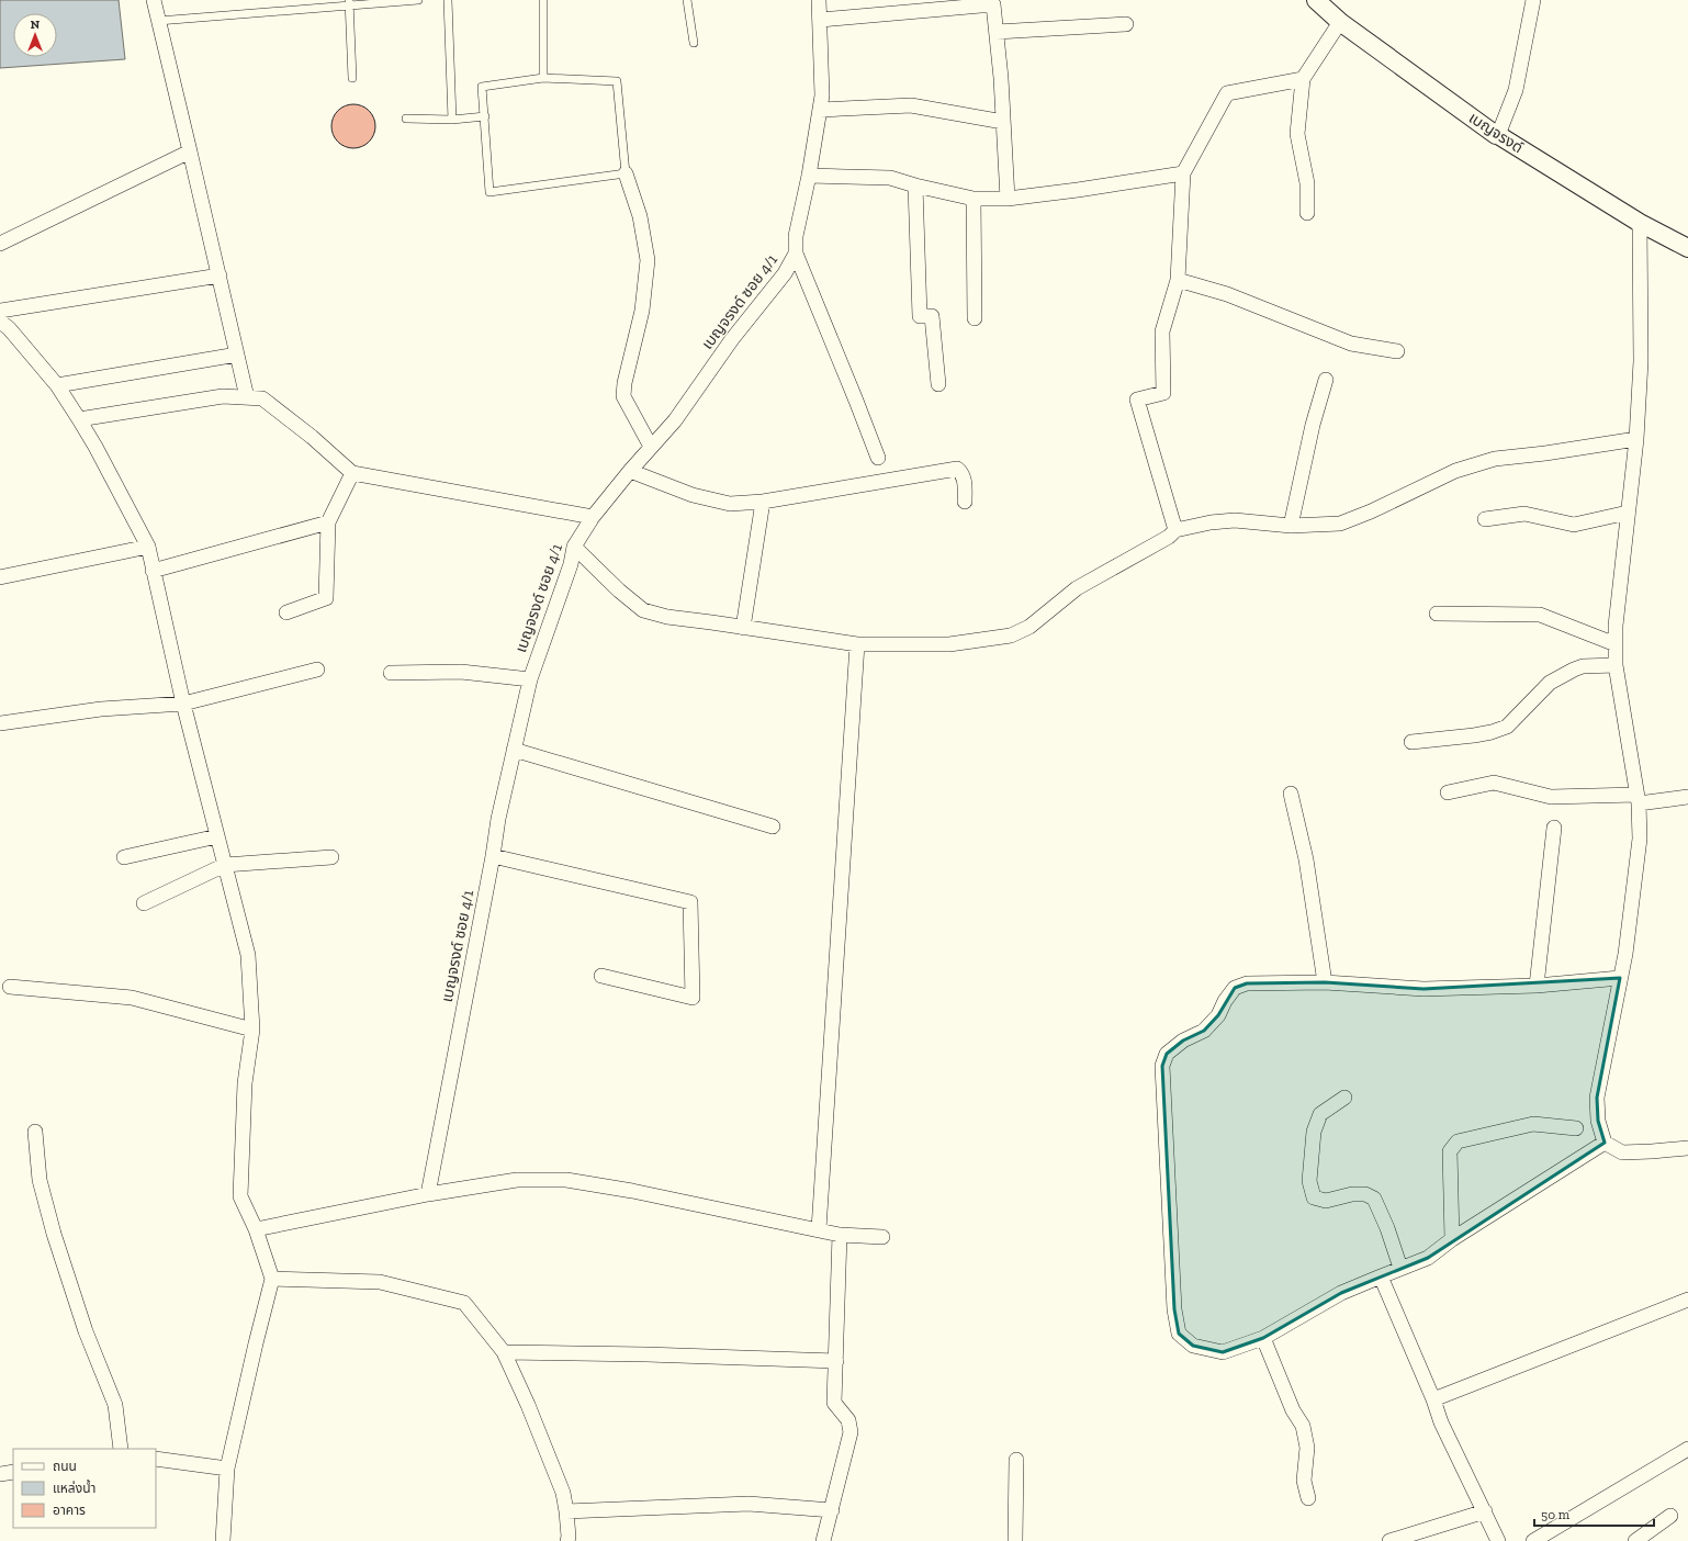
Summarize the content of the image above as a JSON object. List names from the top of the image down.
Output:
{
  "streets": {
    "street": ["เบญจรงด์", "เบญจรงด์ ซอย 4/1"]
  },
  "legend": ["ถนน", "แหล่งน้ำ", "อาคาร"],
  "scale_bar": "50 m",
  "north": "top"
}
